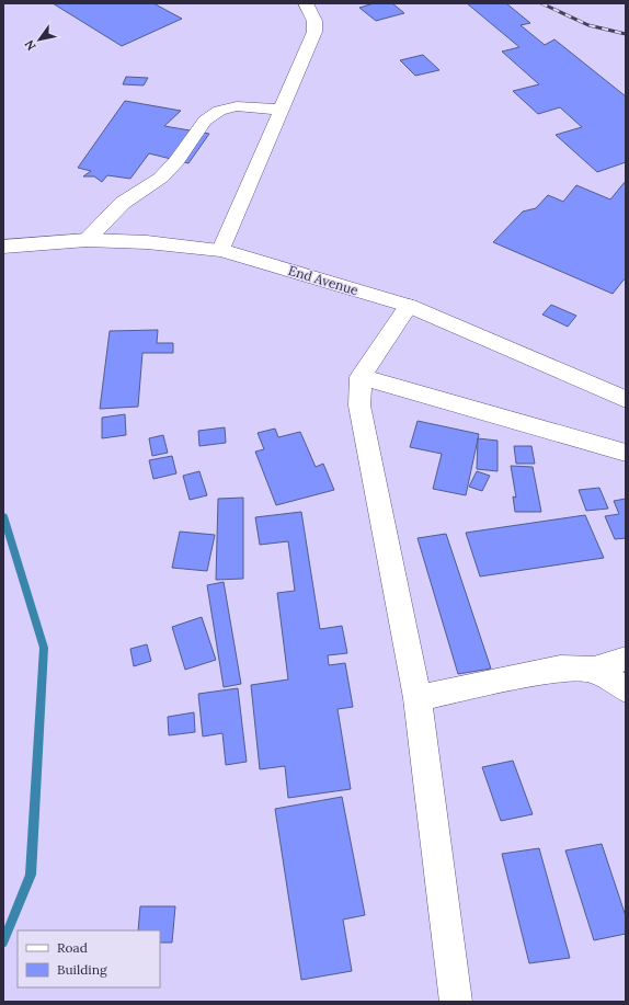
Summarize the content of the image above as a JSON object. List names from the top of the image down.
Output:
{
  "streets": {
    "main road": ["End Avenue"]
  },
  "legend": ["Road", "Building"],
  "north": "bottom left"
}
